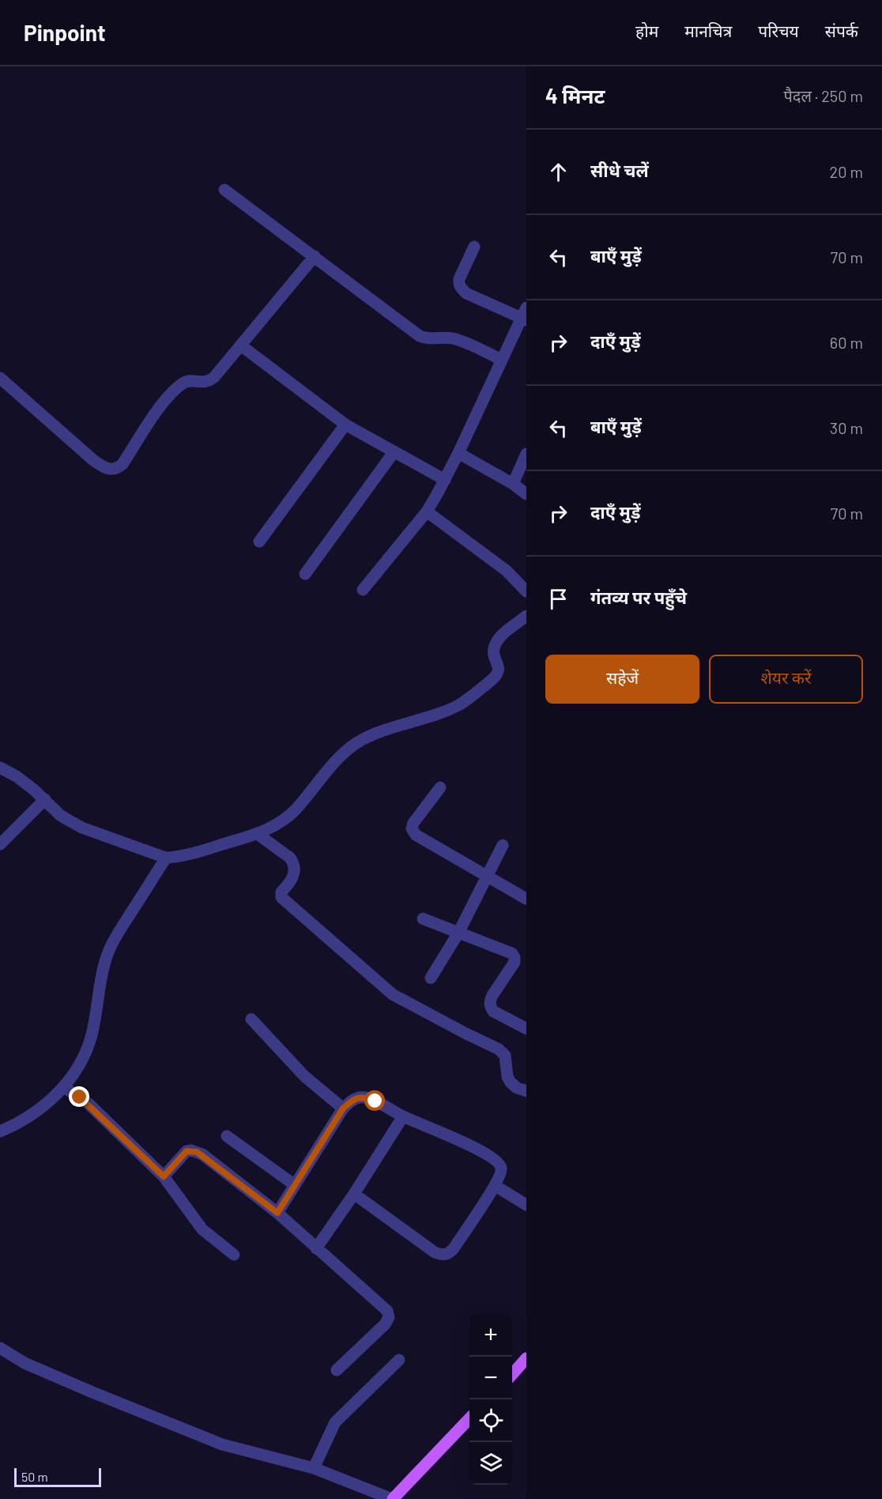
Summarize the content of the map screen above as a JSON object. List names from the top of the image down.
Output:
{
  "scale_bar": "50 m",
  "page": {
    "header": "Pinpoint",
    "nav": [
      "होम",
      "मानचित्र",
      "परिचय",
      "संपर्क"
    ],
    "heading": ["4 मिनट", "पैदल · 250 m"],
    "list": [
      ["सीधे चलें", "20 m"],
      ["बाएँ मुड़ें", "70 m"],
      ["दाएँ मुड़ें", "60 m"],
      ["बाएँ मुड़ें", "30 m"],
      ["दाएँ मुड़ें", "70 m"],
      "गंतव्य पर पहुँचे"
    ],
    "buttons": ["सहेजें", "शेयर करें"],
    "map_buttons": ["+", "−"],
    "scale": "50 m"
  }
}
